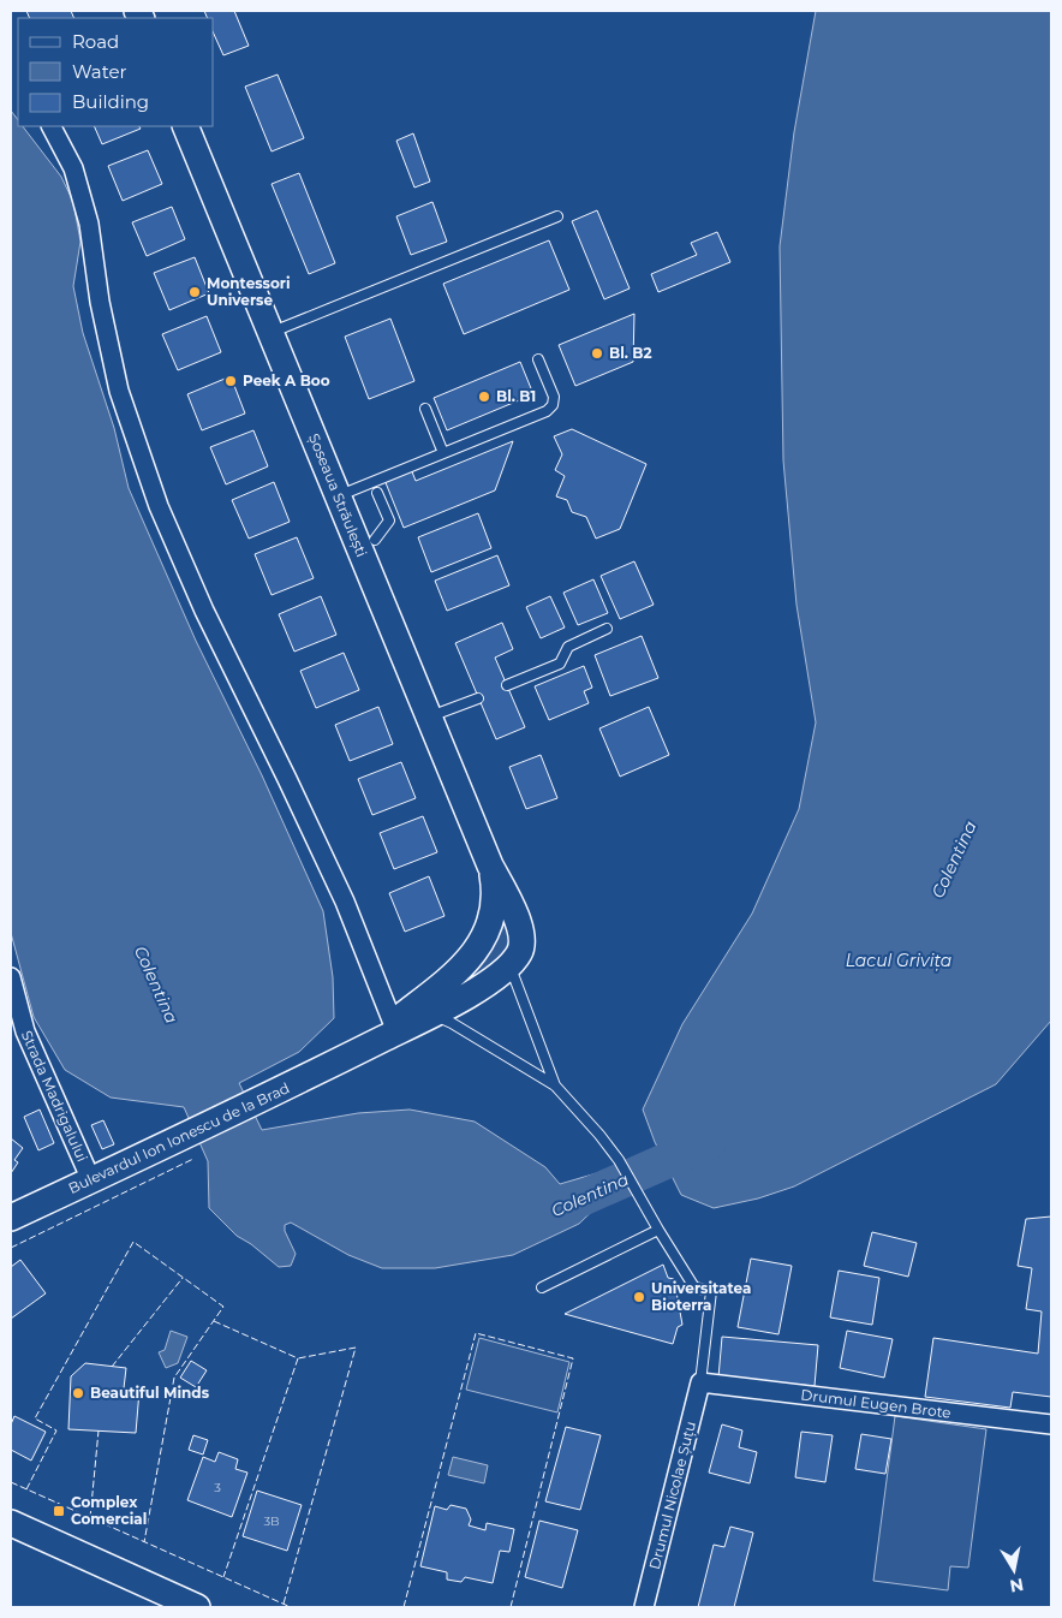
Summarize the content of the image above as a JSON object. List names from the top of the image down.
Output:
{
  "streets": {
    "street": [
      "Șoseaua Străulești",
      "Strada Madrigalului",
      "Bulevardul Ion Ionescu de la Brad",
      "Drumul Eugen Brote",
      "Drumul Nicolae Șuțu"
    ]
  },
  "crossings": [
    ["Șoseaua Străulești", "Bulevardul Ion Ionescu de la Brad"],
    ["Strada Madrigalului", "Bulevardul Ion Ionescu de la Brad"],
    ["Drumul Eugen Brote", "Drumul Nicolae Șuțu"]
  ],
  "water": ["Colentina", "Lacul Grivița"],
  "places": {
    "other": [
      "Montessori Universe",
      "Bl. B2",
      "Peek A Boo",
      "Bl. B1",
      "Universitatea Bioterra",
      "Beautiful Minds"
    ],
    "transit": ["Complex Comercial"]
  },
  "house_numbers": ["3", "3B"],
  "legend": ["Road", "Water", "Building"],
  "north": "bottom"
}
